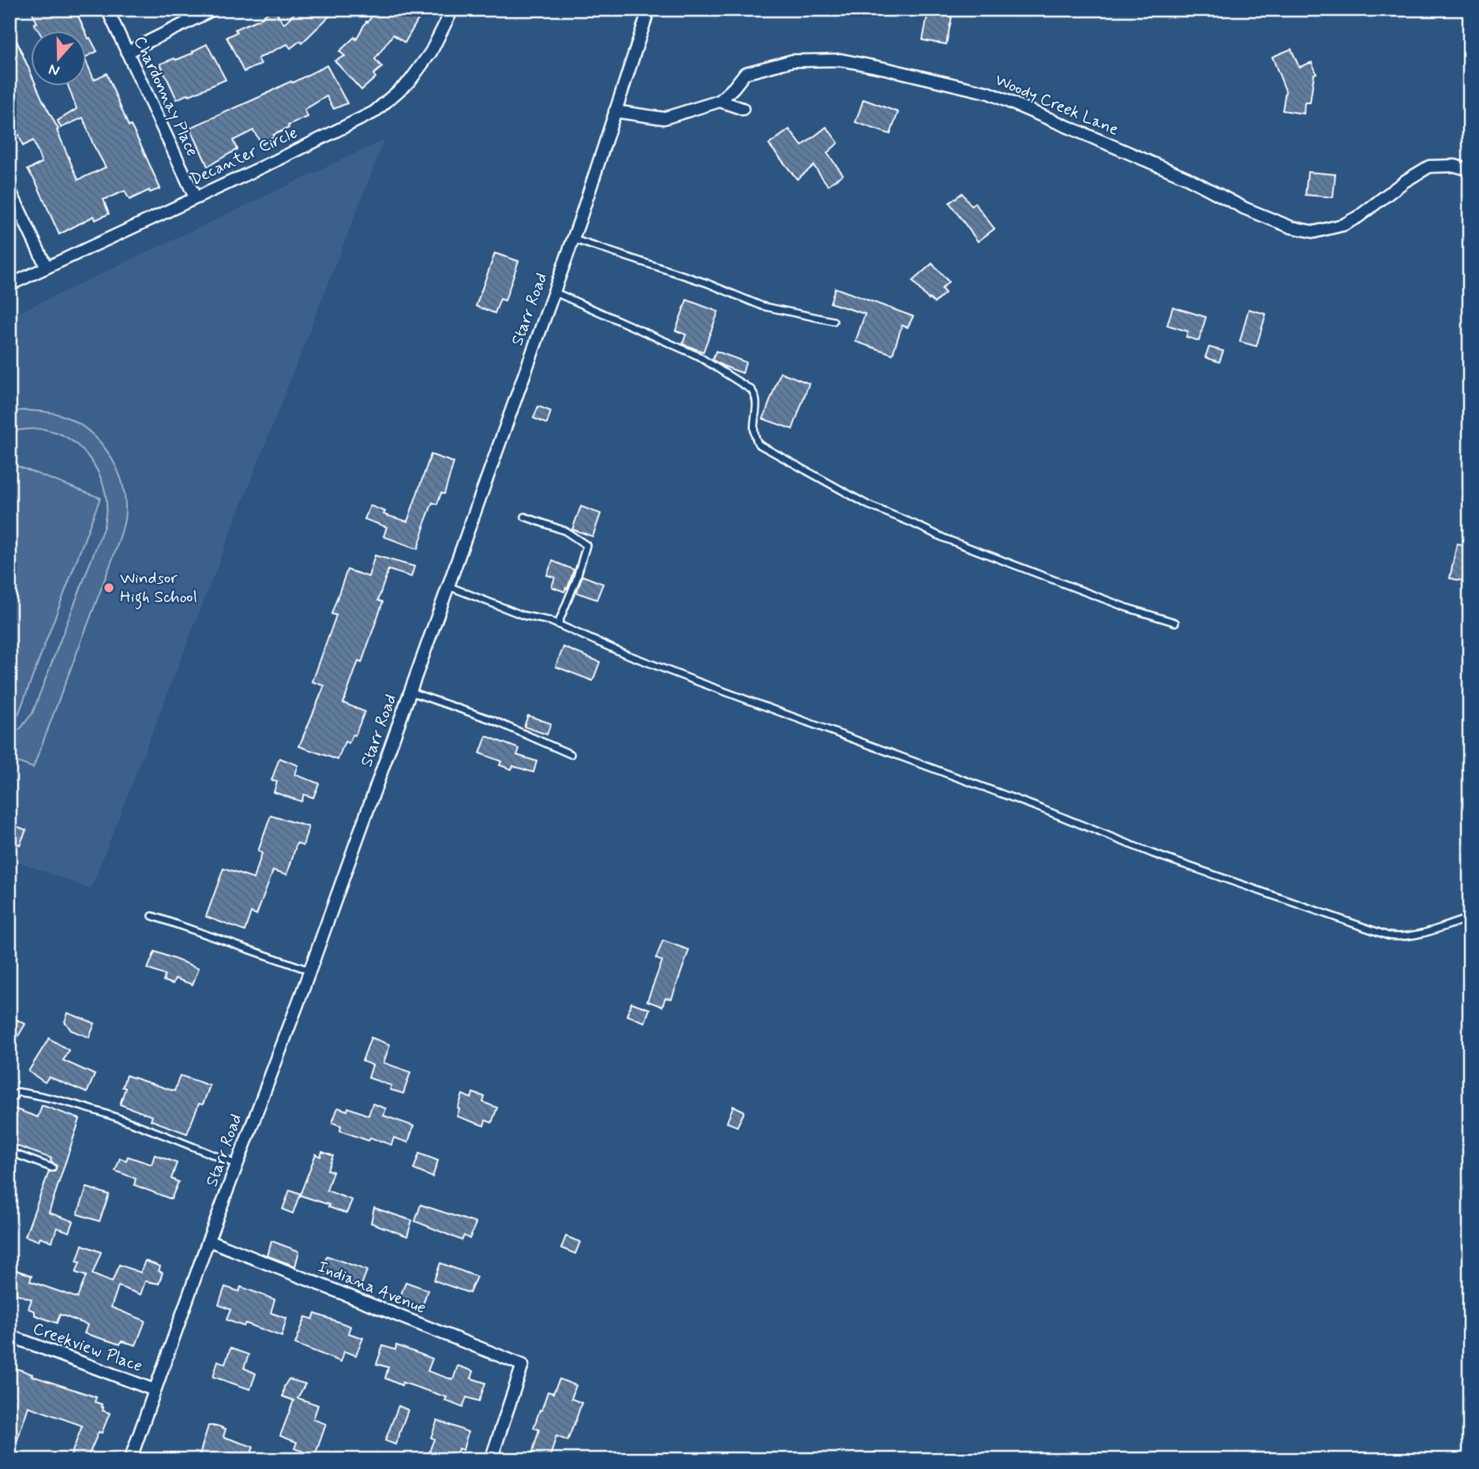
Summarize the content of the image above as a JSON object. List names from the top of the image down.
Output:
{
  "streets": {
    "street": [
      "Chardonnay Place",
      "Woody Creek Lane",
      "Decanter Circle",
      "Starr Road",
      "Indiana Avenue",
      "Creekview Place"
    ]
  },
  "crossings": [
    ["Chardonnay Place", "Decanter Circle"],
    ["Woody Creek Lane", "Starr Road"],
    ["Starr Road", "Indiana Avenue"],
    ["Starr Road", "Creekview Place"]
  ],
  "places": ["Windsor High School"],
  "north": "bottom"
}
